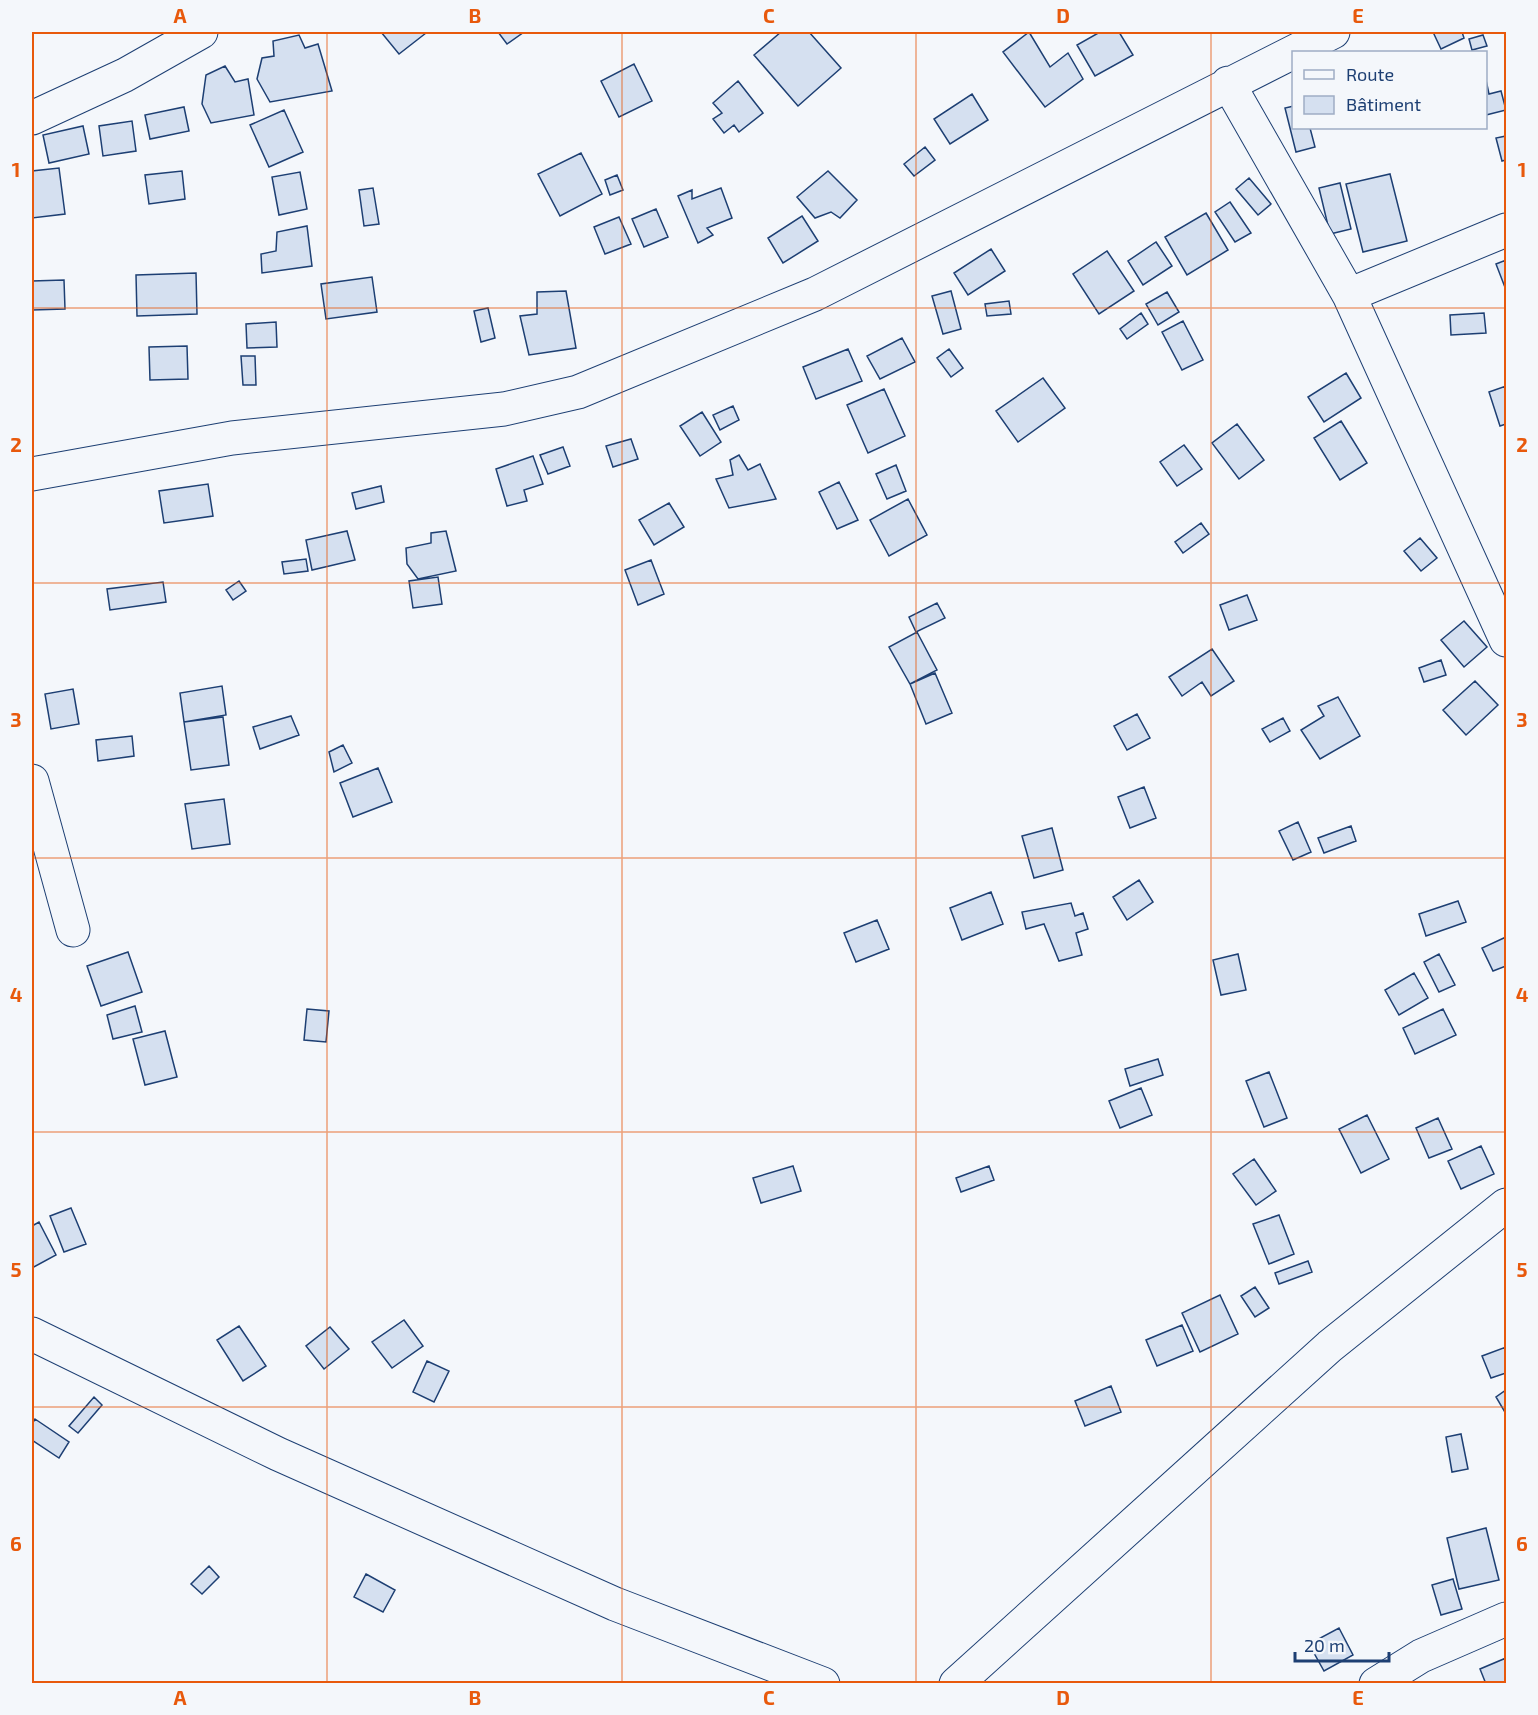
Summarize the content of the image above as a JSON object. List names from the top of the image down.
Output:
{
  "legend": ["Route", "Bâtiment"],
  "scale_bar": "20 m",
  "grid": {
    "columns": [
      "A",
      "B",
      "C",
      "D",
      "E"
    ],
    "rows": [
      "1",
      "2",
      "3",
      "4",
      "5",
      "6"
    ]
  }
}
